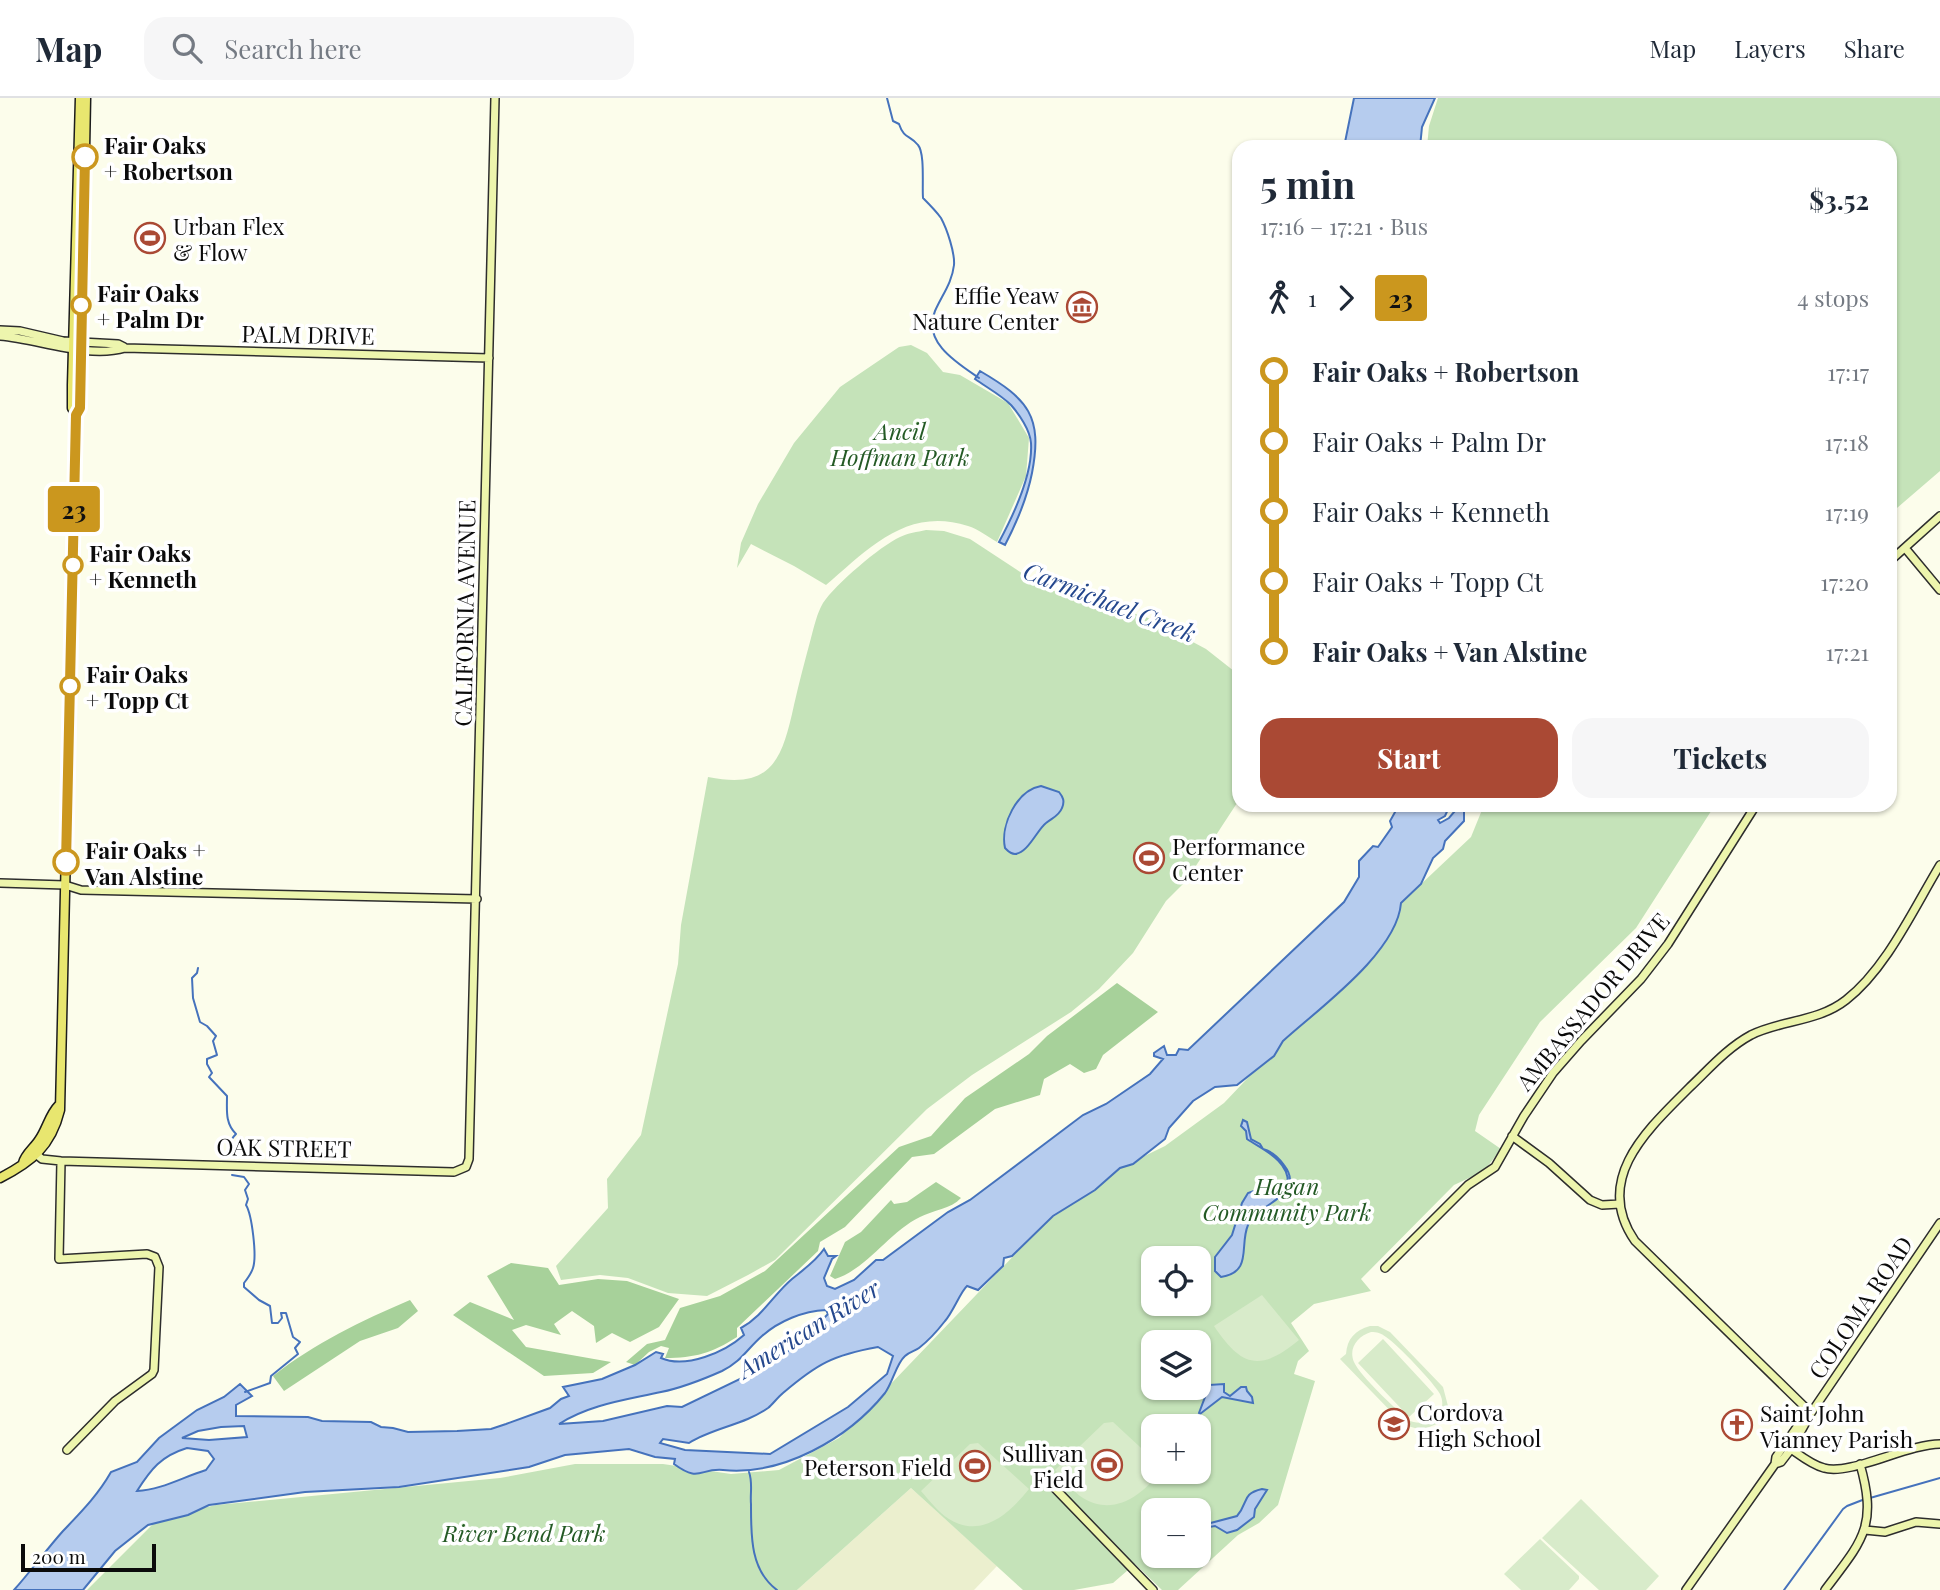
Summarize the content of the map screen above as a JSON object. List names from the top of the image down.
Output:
{
  "streets": {
    "street": [
      "PALM DRIVE",
      "CALIFORNIA AVENUE",
      "AMBASSADOR DRIVE",
      "OAK STREET",
      "COLOMA ROAD"
    ]
  },
  "crossings": [
    ["PALM DRIVE", "CALIFORNIA AVENUE"],
    ["CALIFORNIA AVENUE", "OAK STREET"]
  ],
  "water": ["Carmichael Creek", "American River"],
  "parks": ["Ancil Hoffman Park", "Hagan Community Park", "River Bend Park"],
  "places": {
    "other": [
      "Fair Oaks + Robertson",
      "Fair Oaks + Palm Dr",
      "Fair Oaks + Kenneth",
      "Fair Oaks + Topp Ct",
      "Fair Oaks + Van Alstine"
    ],
    "sports": [
      "Urban Flex & Flow",
      "Performance Center",
      "Sullivan Field",
      "Peterson Field"
    ],
    "museum": ["Effie Yeaw Nature Center"],
    "school or university": ["Cordova High School"],
    "church": ["Saint John Vianney Parish"]
  },
  "lines": ["bus line 23"],
  "scale_bar": "200 m",
  "page": {
    "header": "Map",
    "search": "Search here",
    "nav": ["Map", "Layers", "Share"],
    "on_map": "23",
    "heading": ["5 min", "17:16 – 17:21 · Bus", "$3.52"],
    "legs": ["1", "23", "4 stops"],
    "list": [
      {
        "name": "Fair Oaks + Robertson",
        "value": "17:17"
      },
      {
        "name": "Fair Oaks + Palm Dr",
        "value": "17:18"
      },
      {
        "name": "Fair Oaks + Kenneth",
        "value": "17:19"
      },
      {
        "name": "Fair Oaks + Topp Ct",
        "value": "17:20"
      },
      {
        "name": "Fair Oaks + Van Alstine",
        "value": "17:21"
      }
    ],
    "buttons": ["Start", "Tickets"],
    "map_buttons": ["+", "−"],
    "scale": "200 m"
  }
}
